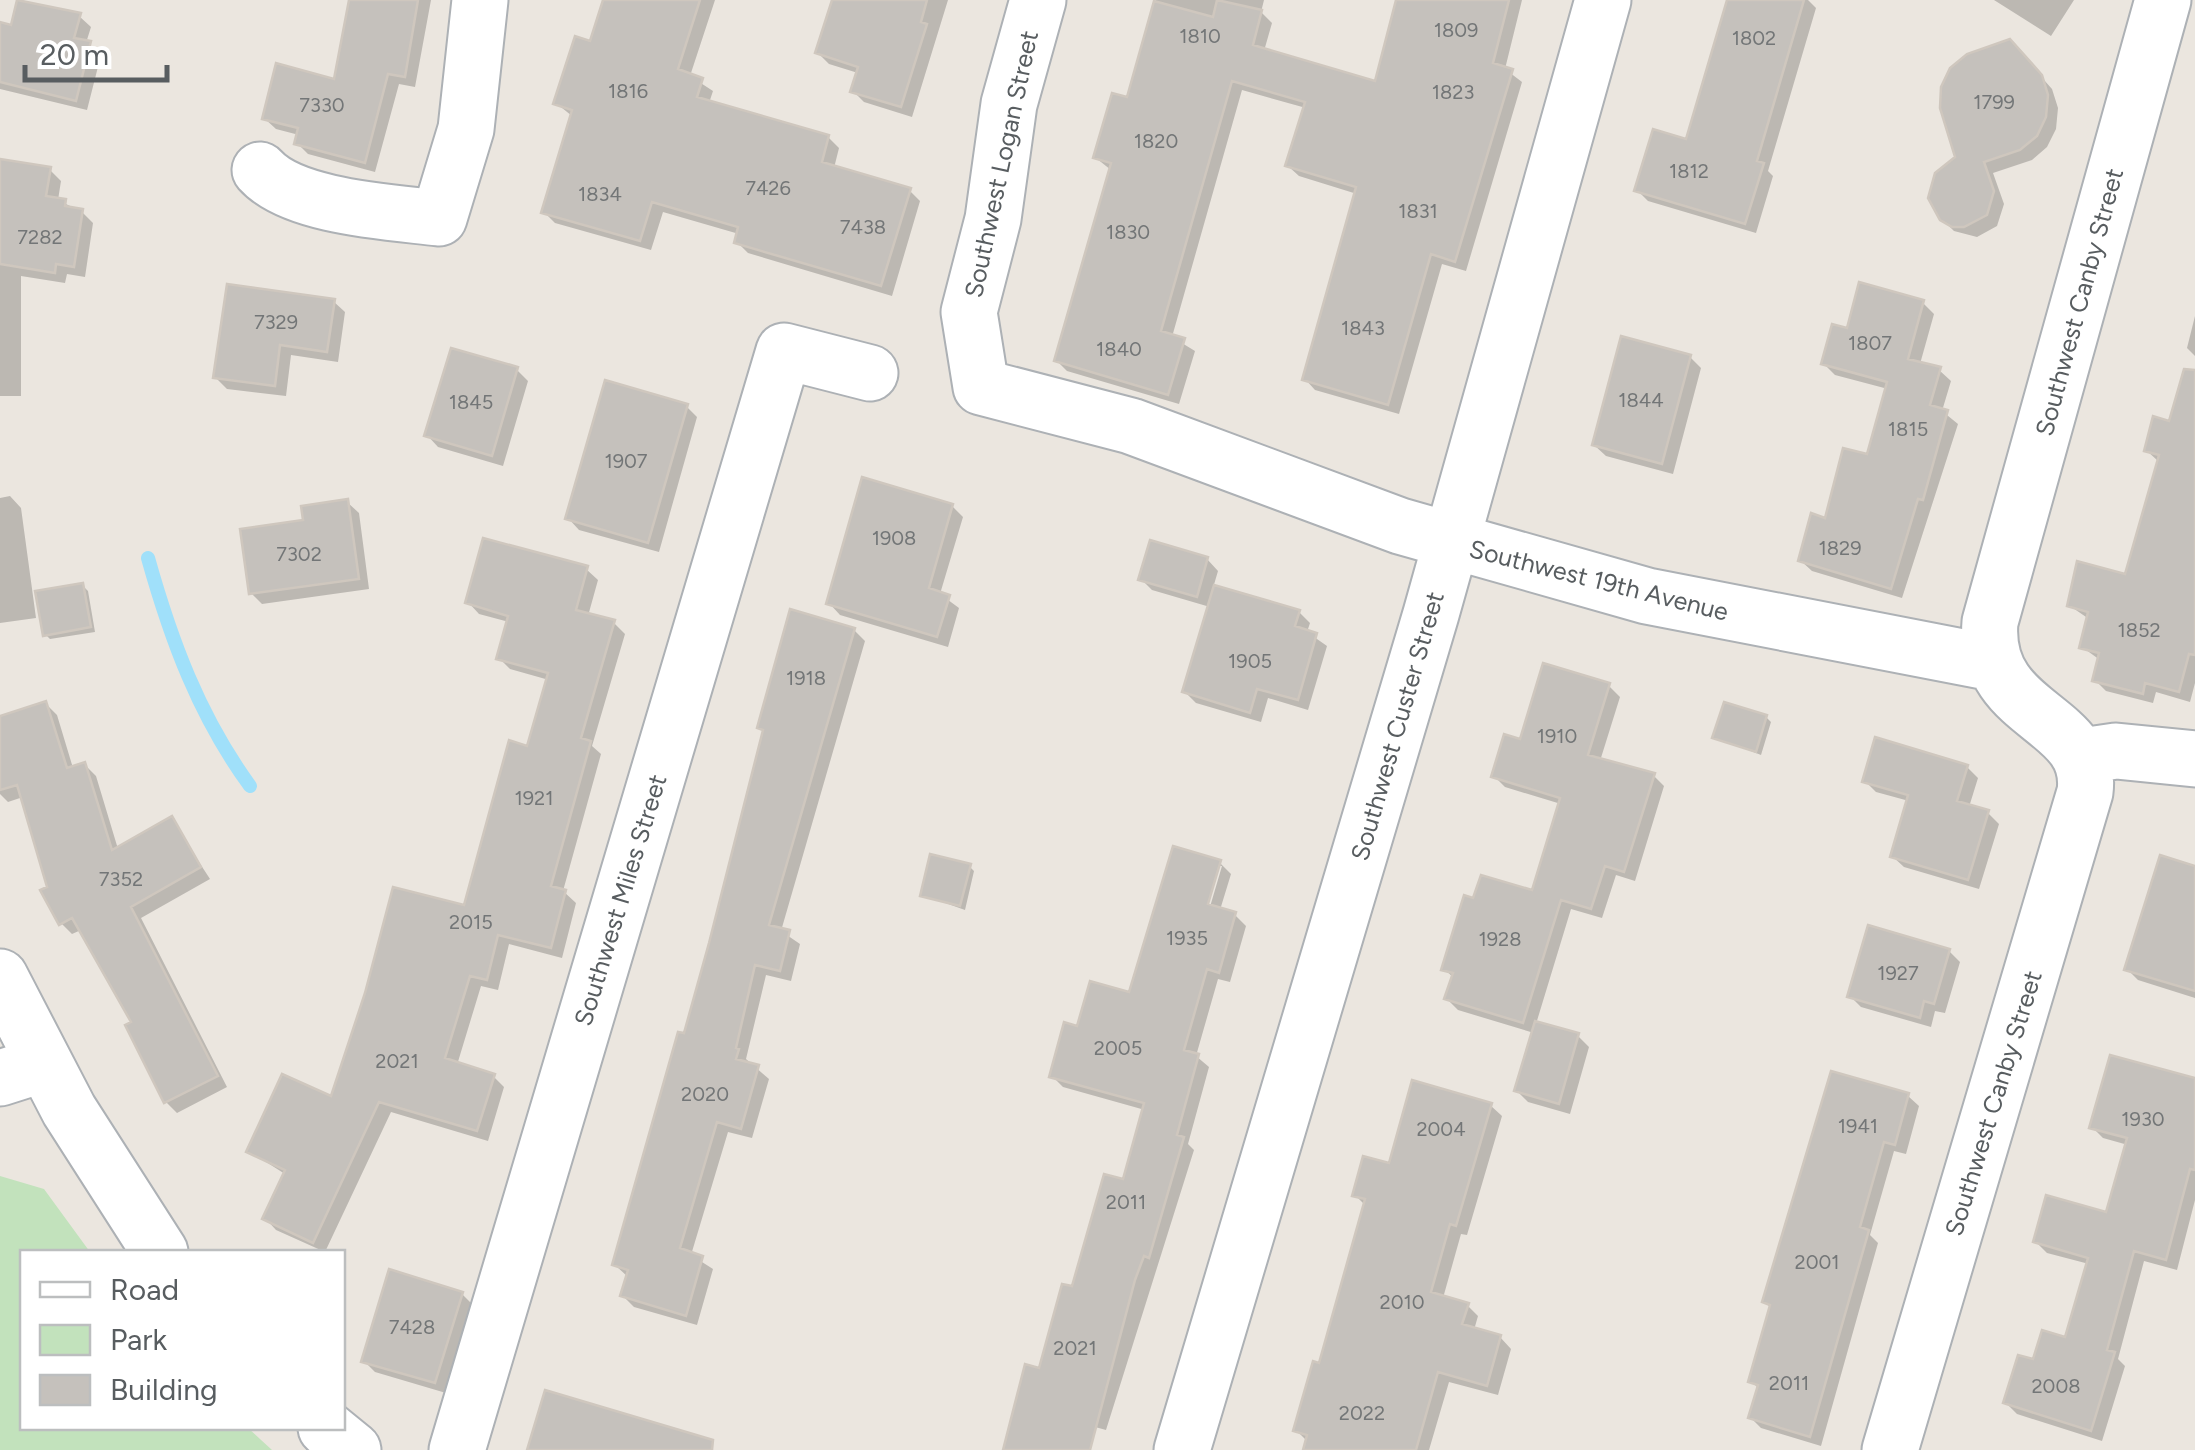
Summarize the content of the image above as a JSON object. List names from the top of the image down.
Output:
{
  "streets": {
    "street": [
      "Southwest Logan Street",
      "Southwest Canby Street",
      "Southwest 19th Avenue",
      "Southwest Custer Street",
      "Southwest Miles Street"
    ]
  },
  "crossings": [
    ["Southwest Logan Street", "Southwest 19th Avenue"],
    ["Southwest Canby Street", "Southwest 19th Avenue"],
    ["Southwest 19th Avenue", "Southwest Custer Street"]
  ],
  "house_numbers": [
    "1809",
    "1810",
    "1802",
    "1816",
    "1823",
    "1799",
    "7330",
    "1820",
    "1812",
    "7426",
    "1834",
    "1831",
    "7438",
    "1830",
    "7282",
    "7329",
    "1843",
    "1807",
    "1840",
    "1844",
    "1845",
    "1815",
    "1907",
    "1908",
    "1829",
    "7302",
    "1852",
    "1905",
    "1918",
    "1910",
    "1921",
    "7352",
    "2015",
    "1935",
    "1928",
    "1927",
    "2005",
    "2021",
    "2020",
    "1930",
    "1941",
    "2004",
    "2011",
    "2001",
    "2010",
    "7428",
    "2021",
    "2011",
    "2008",
    "2022"
  ],
  "legend": ["Road", "Park", "Building"],
  "scale_bar": "20 m"
}
